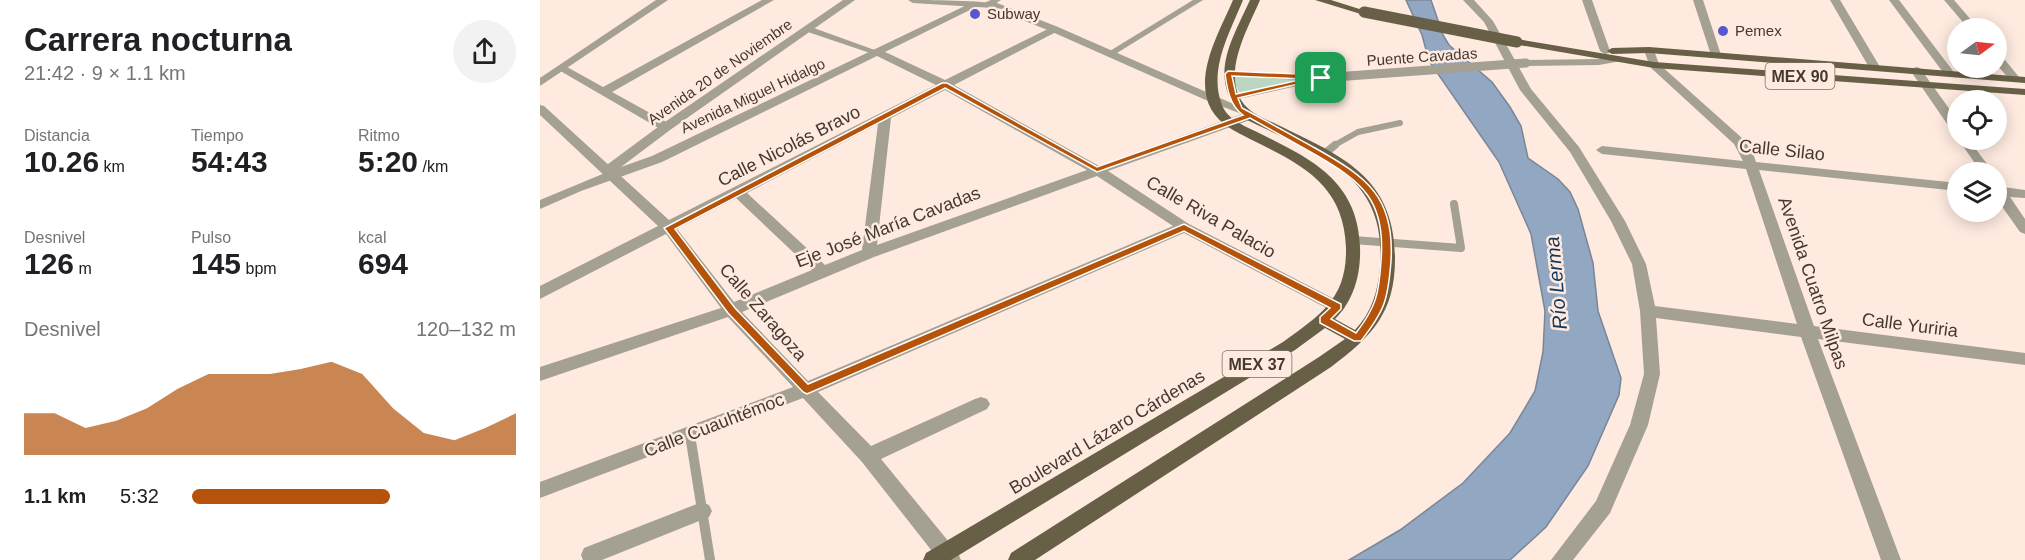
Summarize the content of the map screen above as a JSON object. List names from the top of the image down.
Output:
{
  "streets": {
    "main road": ["MEX 90", "MEX 37", "Boulevard Lázaro Cárdenas"],
    "street": [
      "Puente Cavadas",
      "Avenida 20 de Noviembre",
      "Avenida Miguel Hidalgo",
      "Calle Nicolás Bravo",
      "Calle Silao",
      "Calle Riva Palacio",
      "Eje José María Cavadas",
      "Avenida Cuatro Milpas",
      "Calle Zaragoza",
      "Calle Yuriria",
      "Calle Cuauhtémoc"
    ]
  },
  "crossings": [
    ["Puente Cavadas", "MEX 90"],
    ["Avenida 20 de Noviembre", "Avenida Miguel Hidalgo"],
    ["Avenida 20 de Noviembre", "Calle Zaragoza"],
    ["MEX 90", "Avenida Cuatro Milpas"],
    ["Avenida Miguel Hidalgo", "Calle Riva Palacio"],
    ["Avenida Miguel Hidalgo", "Calle Zaragoza"],
    ["Calle Nicolás Bravo", "Calle Riva Palacio"],
    ["Calle Nicolás Bravo", "Calle Zaragoza"],
    ["Calle Silao", "Avenida Cuatro Milpas"],
    ["Calle Riva Palacio", "Eje José María Cavadas"],
    ["Calle Riva Palacio", "Calle Cuauhtémoc"],
    ["Calle Riva Palacio", "Boulevard Lázaro Cárdenas"],
    ["Eje José María Cavadas", "Calle Zaragoza"],
    ["Eje José María Cavadas", "MEX 37"],
    ["Eje José María Cavadas", "Boulevard Lázaro Cárdenas"],
    ["Avenida Cuatro Milpas", "Calle Yuriria"],
    ["Calle Zaragoza", "Calle Cuauhtémoc"],
    ["Calle Zaragoza", "Boulevard Lázaro Cárdenas"]
  ],
  "water": ["Río Lerma"],
  "places": ["Subway", "Pemex"],
  "north": "right",
  "page": {
    "heading": ["Carrera nocturna", "21:42 · 9 × 1.1 km"],
    "stats": [
      ["Distancia", "10.26 km"],
      ["Tiempo", "54:43"],
      ["Ritmo", "5:20 /km"],
      ["Desnivel", "126 m"],
      ["Pulso", "145 bpm"],
      ["kcal", "694"]
    ],
    "chart": ["Desnivel", "120–132 m"],
    "list": [
      {
        "name": "1.1 km",
        "note": "5:32"
      }
    ]
  }
}
